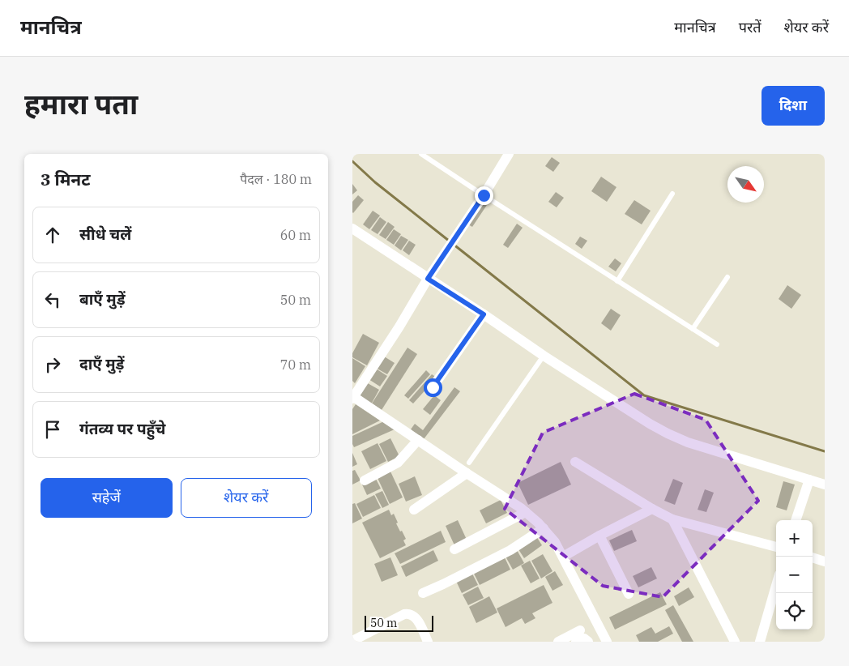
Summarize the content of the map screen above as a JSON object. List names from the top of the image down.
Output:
{
  "scale_bar": "50 m",
  "north": "bottom right",
  "page": {
    "header": "मानचित्र",
    "nav": ["मानचित्र", "परतें", "शेयर करें"],
    "title": "हमारा पता",
    "buttons": [
      "दिशा",
      ["सहेजें", "शेयर करें"]
    ],
    "heading": ["3 मिनट", "पैदल · 180 m"],
    "list": [
      ["सीधे चलें", "60 m"],
      ["बाएँ मुड़ें", "50 m"],
      ["दाएँ मुड़ें", "70 m"],
      "गंतव्य पर पहुँचे"
    ],
    "map_buttons": ["+", "−"],
    "scale": "50 m"
  }
}
